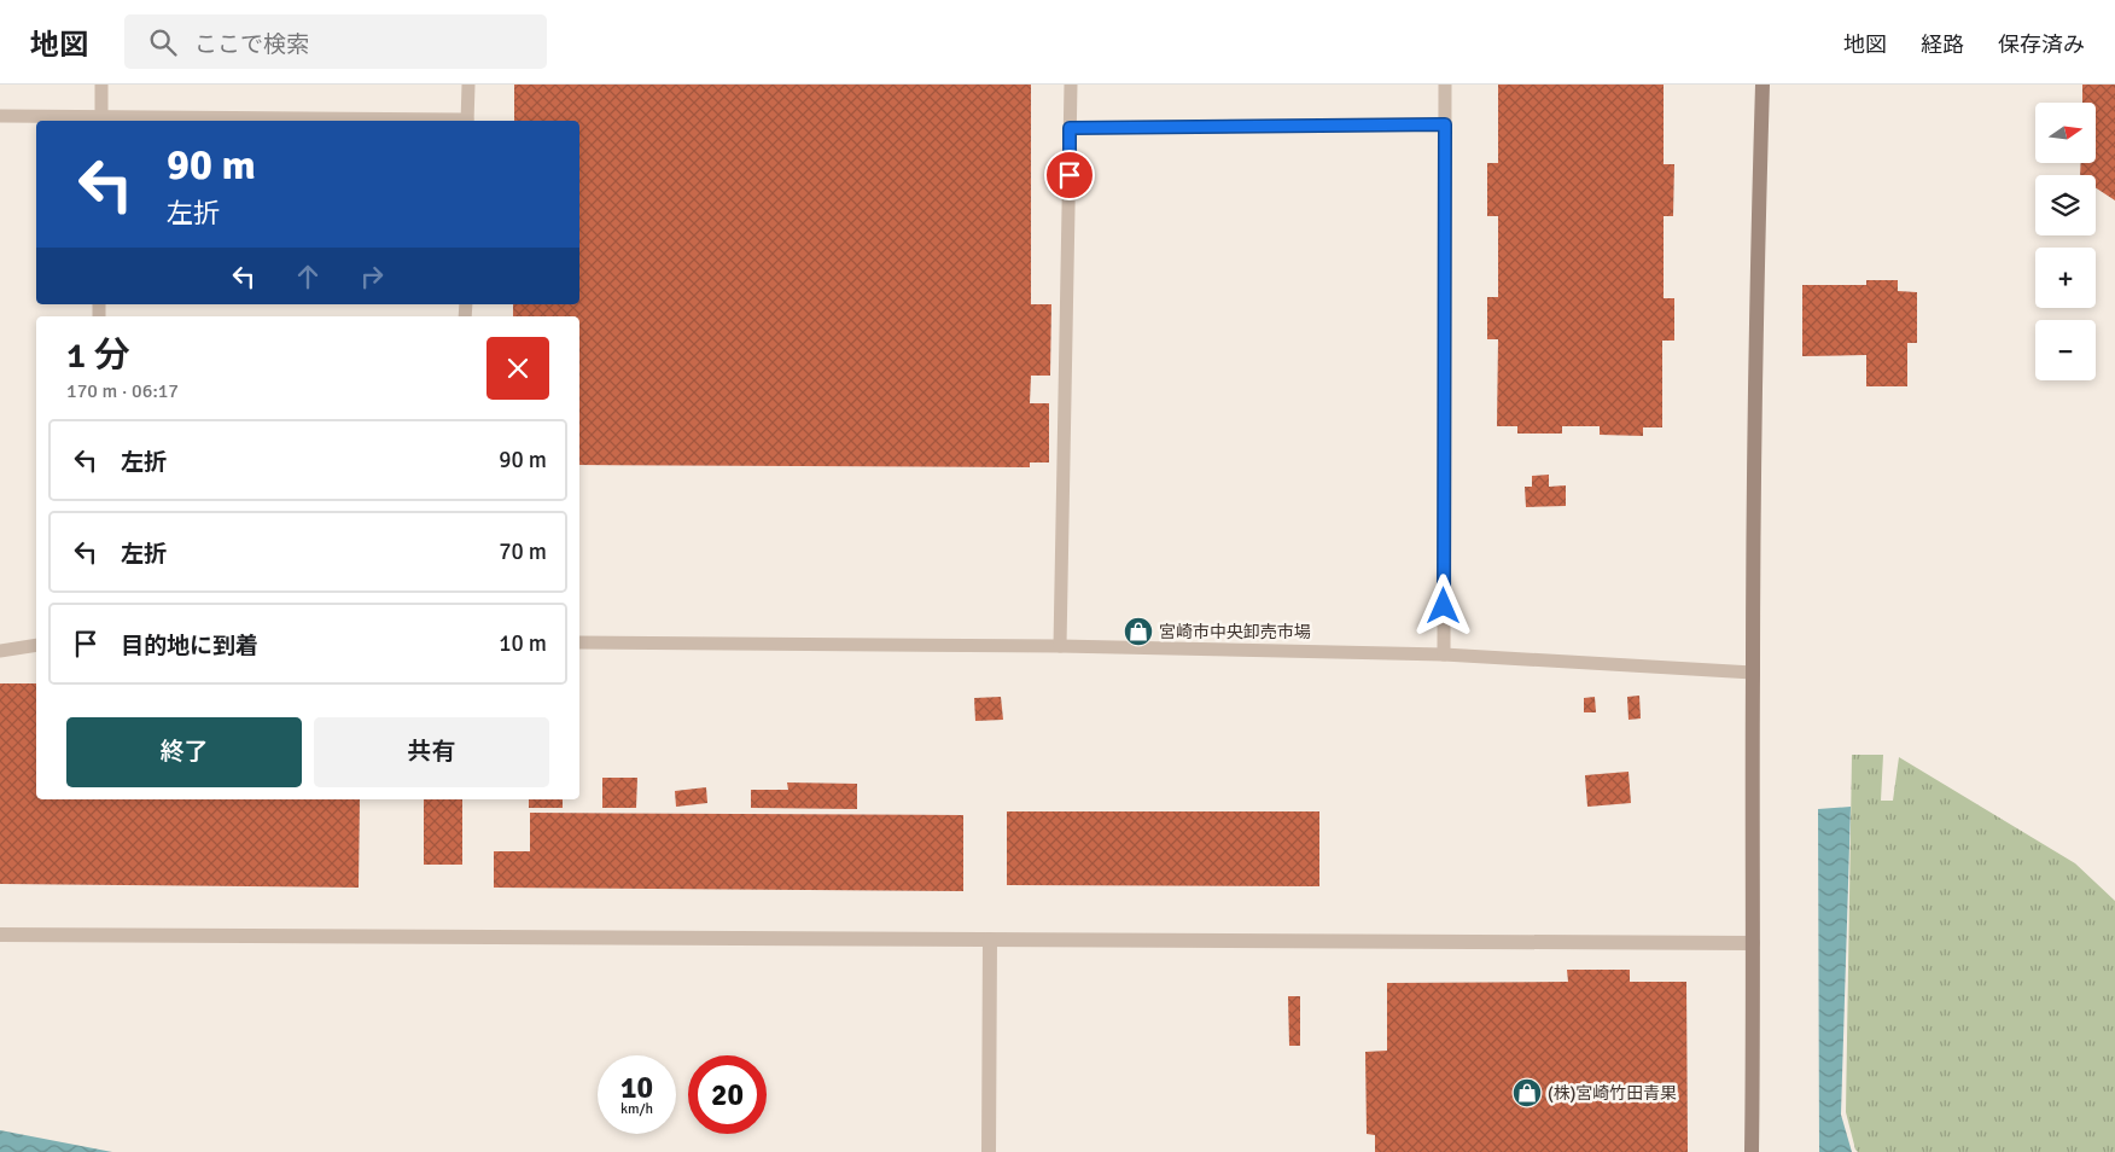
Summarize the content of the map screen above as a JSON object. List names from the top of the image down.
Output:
{
  "places": {
    "shop": ["宮崎市中央卸売市場", "(株)宮崎竹田青果"]
  },
  "north": "right",
  "page": {
    "header": "地図",
    "search": "ここで検索",
    "nav": ["地図", "経路", "保存済み"],
    "map_buttons": ["+", "−"],
    "turn": ["90 m", "左折"],
    "heading": ["1 分", "170 m · 06:17"],
    "list": [
      {
        "name": "左折",
        "value": "90 m"
      },
      {
        "name": "左折",
        "value": "70 m"
      },
      {
        "name": "目的地に到着",
        "value": "10 m"
      }
    ],
    "buttons": ["終了", "共有"],
    "speed": "10 km/h",
    "limit": "20"
  }
}
